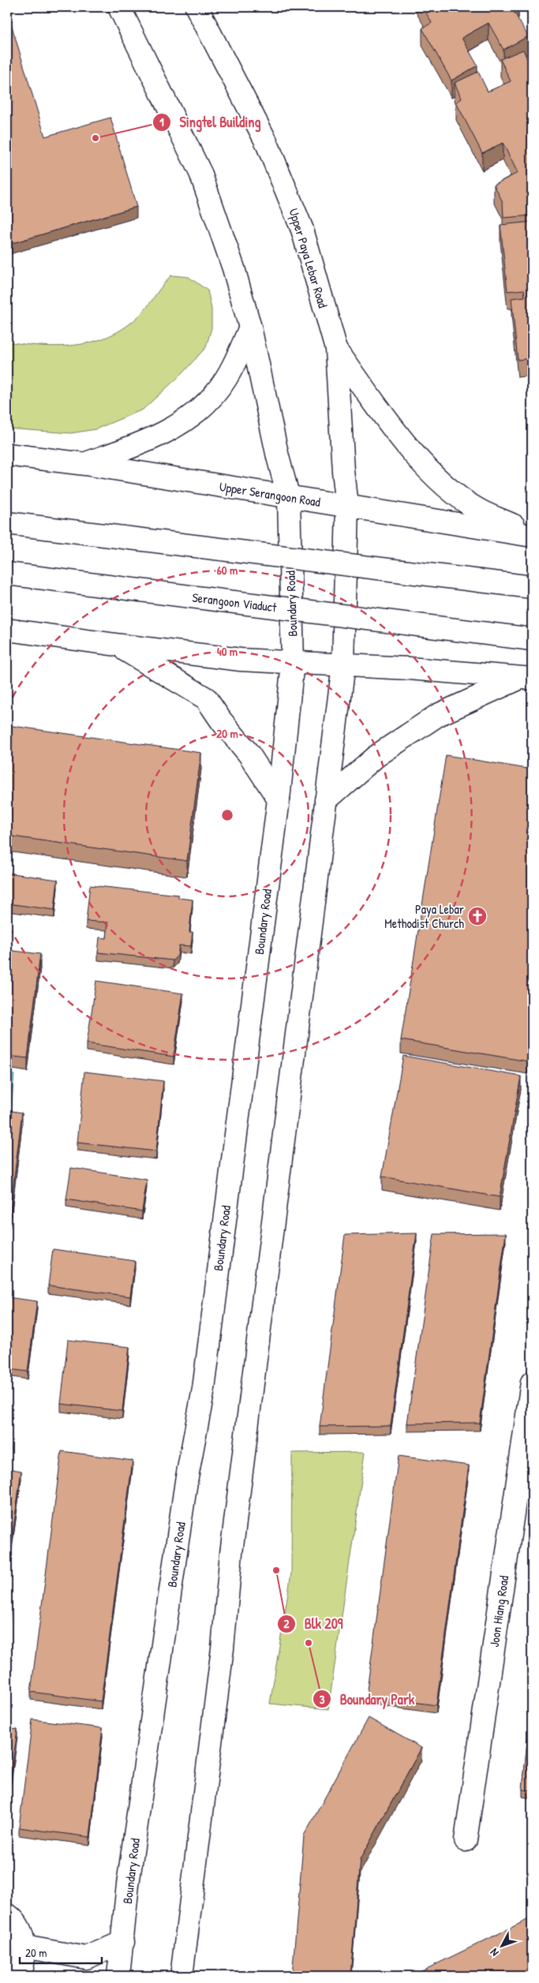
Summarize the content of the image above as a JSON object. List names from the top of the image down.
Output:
{
  "streets": {
    "main road": [
      "Upper Paya Lebar Road",
      "Upper Serangoon Road",
      "Serangoon Viaduct",
      "Boundary Road",
      "Joon Hiang Road"
    ]
  },
  "crossings": [
    ["Upper Paya Lebar Road", "Upper Serangoon Road"],
    ["Upper Serangoon Road", "Boundary Road"]
  ],
  "places": {
    "other": ["Singtel Building", "Blk 209", "Boundary Park"],
    "church": ["Paya Lebar Methodist Church"]
  },
  "scale_bar": "20 m",
  "north": "bottom left",
  "rings": ["60 m", "40 m", "20 m"]
}
